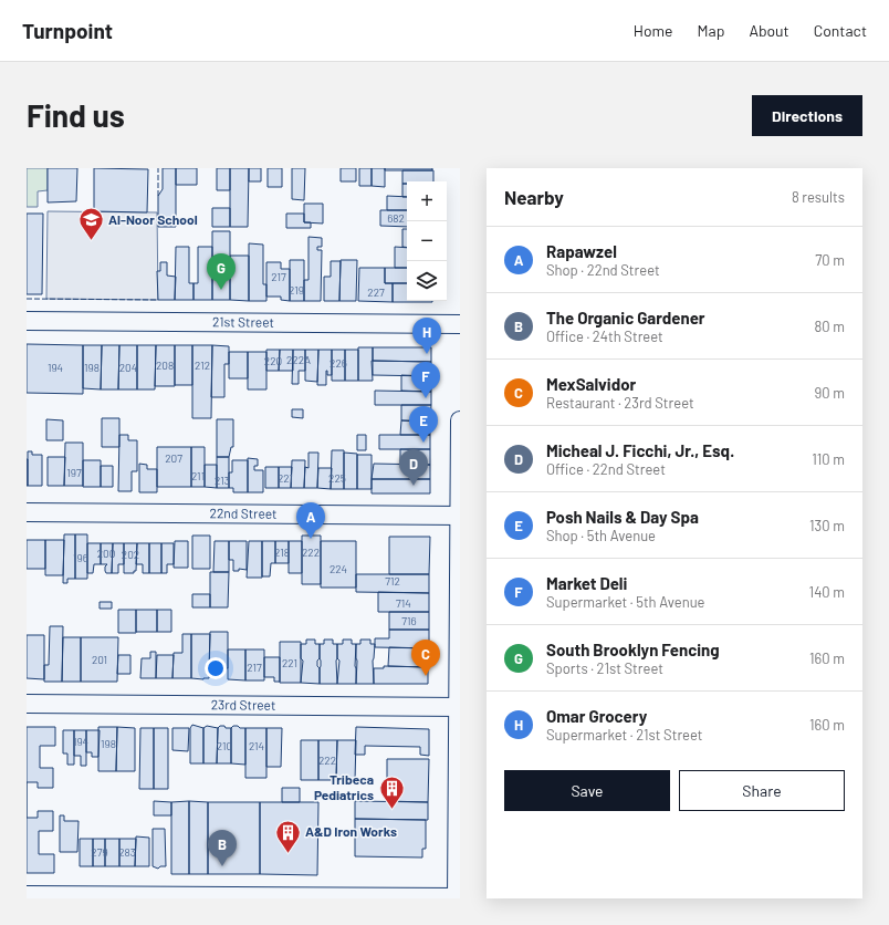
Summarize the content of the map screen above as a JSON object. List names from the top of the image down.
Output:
{
  "streets": {
    "street": ["21st Street", "22nd Street", "23rd Street"]
  },
  "places": {
    "school or university": ["Al-Noor School"],
    "building": ["Tribeca Pediatrics", "A&D Iron Works"]
  },
  "house_numbers": [
    "682",
    "217",
    "219",
    "227",
    "222A",
    "220",
    "226",
    "208",
    "212",
    "194",
    "198",
    "204",
    "207",
    "197",
    "211",
    "221",
    "225",
    "213",
    "218",
    "222",
    "200",
    "202",
    "196",
    "224",
    "712",
    "714",
    "716",
    "201",
    "221",
    "217",
    "194",
    "198",
    "210",
    "214",
    "222",
    "279",
    "283"
  ],
  "page": {
    "header": "Turnpoint",
    "nav": [
      "Home",
      "Map",
      "About",
      "Contact"
    ],
    "buttons": [
      "Directions",
      ["Save", "Share"]
    ],
    "title": "Find us",
    "heading": ["Nearby", "8 results"],
    "map_buttons": ["+", "−"],
    "list": [
      {
        "mark": "A",
        "name": "Rapawzel",
        "note": "Shop · 22nd Street",
        "value": "70 m"
      },
      {
        "mark": "B",
        "name": "The Organic Gardener",
        "note": "Office · 24th Street",
        "value": "80 m"
      },
      {
        "mark": "C",
        "name": "MexSalvidor",
        "note": "Restaurant · 23rd Street",
        "value": "90 m"
      },
      {
        "mark": "D",
        "name": "Micheal J. Ficchi, Jr., Esq.",
        "note": "Office · 22nd Street",
        "value": "110 m"
      },
      {
        "mark": "E",
        "name": "Posh Nails & Day Spa",
        "note": "Shop · 5th Avenue",
        "value": "130 m"
      },
      {
        "mark": "F",
        "name": "Market Deli",
        "note": "Supermarket · 5th Avenue",
        "value": "140 m"
      },
      {
        "mark": "G",
        "name": "South Brooklyn Fencing",
        "note": "Sports · 21st Street",
        "value": "160 m"
      },
      {
        "mark": "H",
        "name": "Omar Grocery",
        "note": "Supermarket · 21st Street",
        "value": "160 m"
      }
    ],
    "pins": [
      "G",
      "H",
      "F",
      "E",
      "D",
      "A",
      "C",
      "B"
    ]
  }
}
